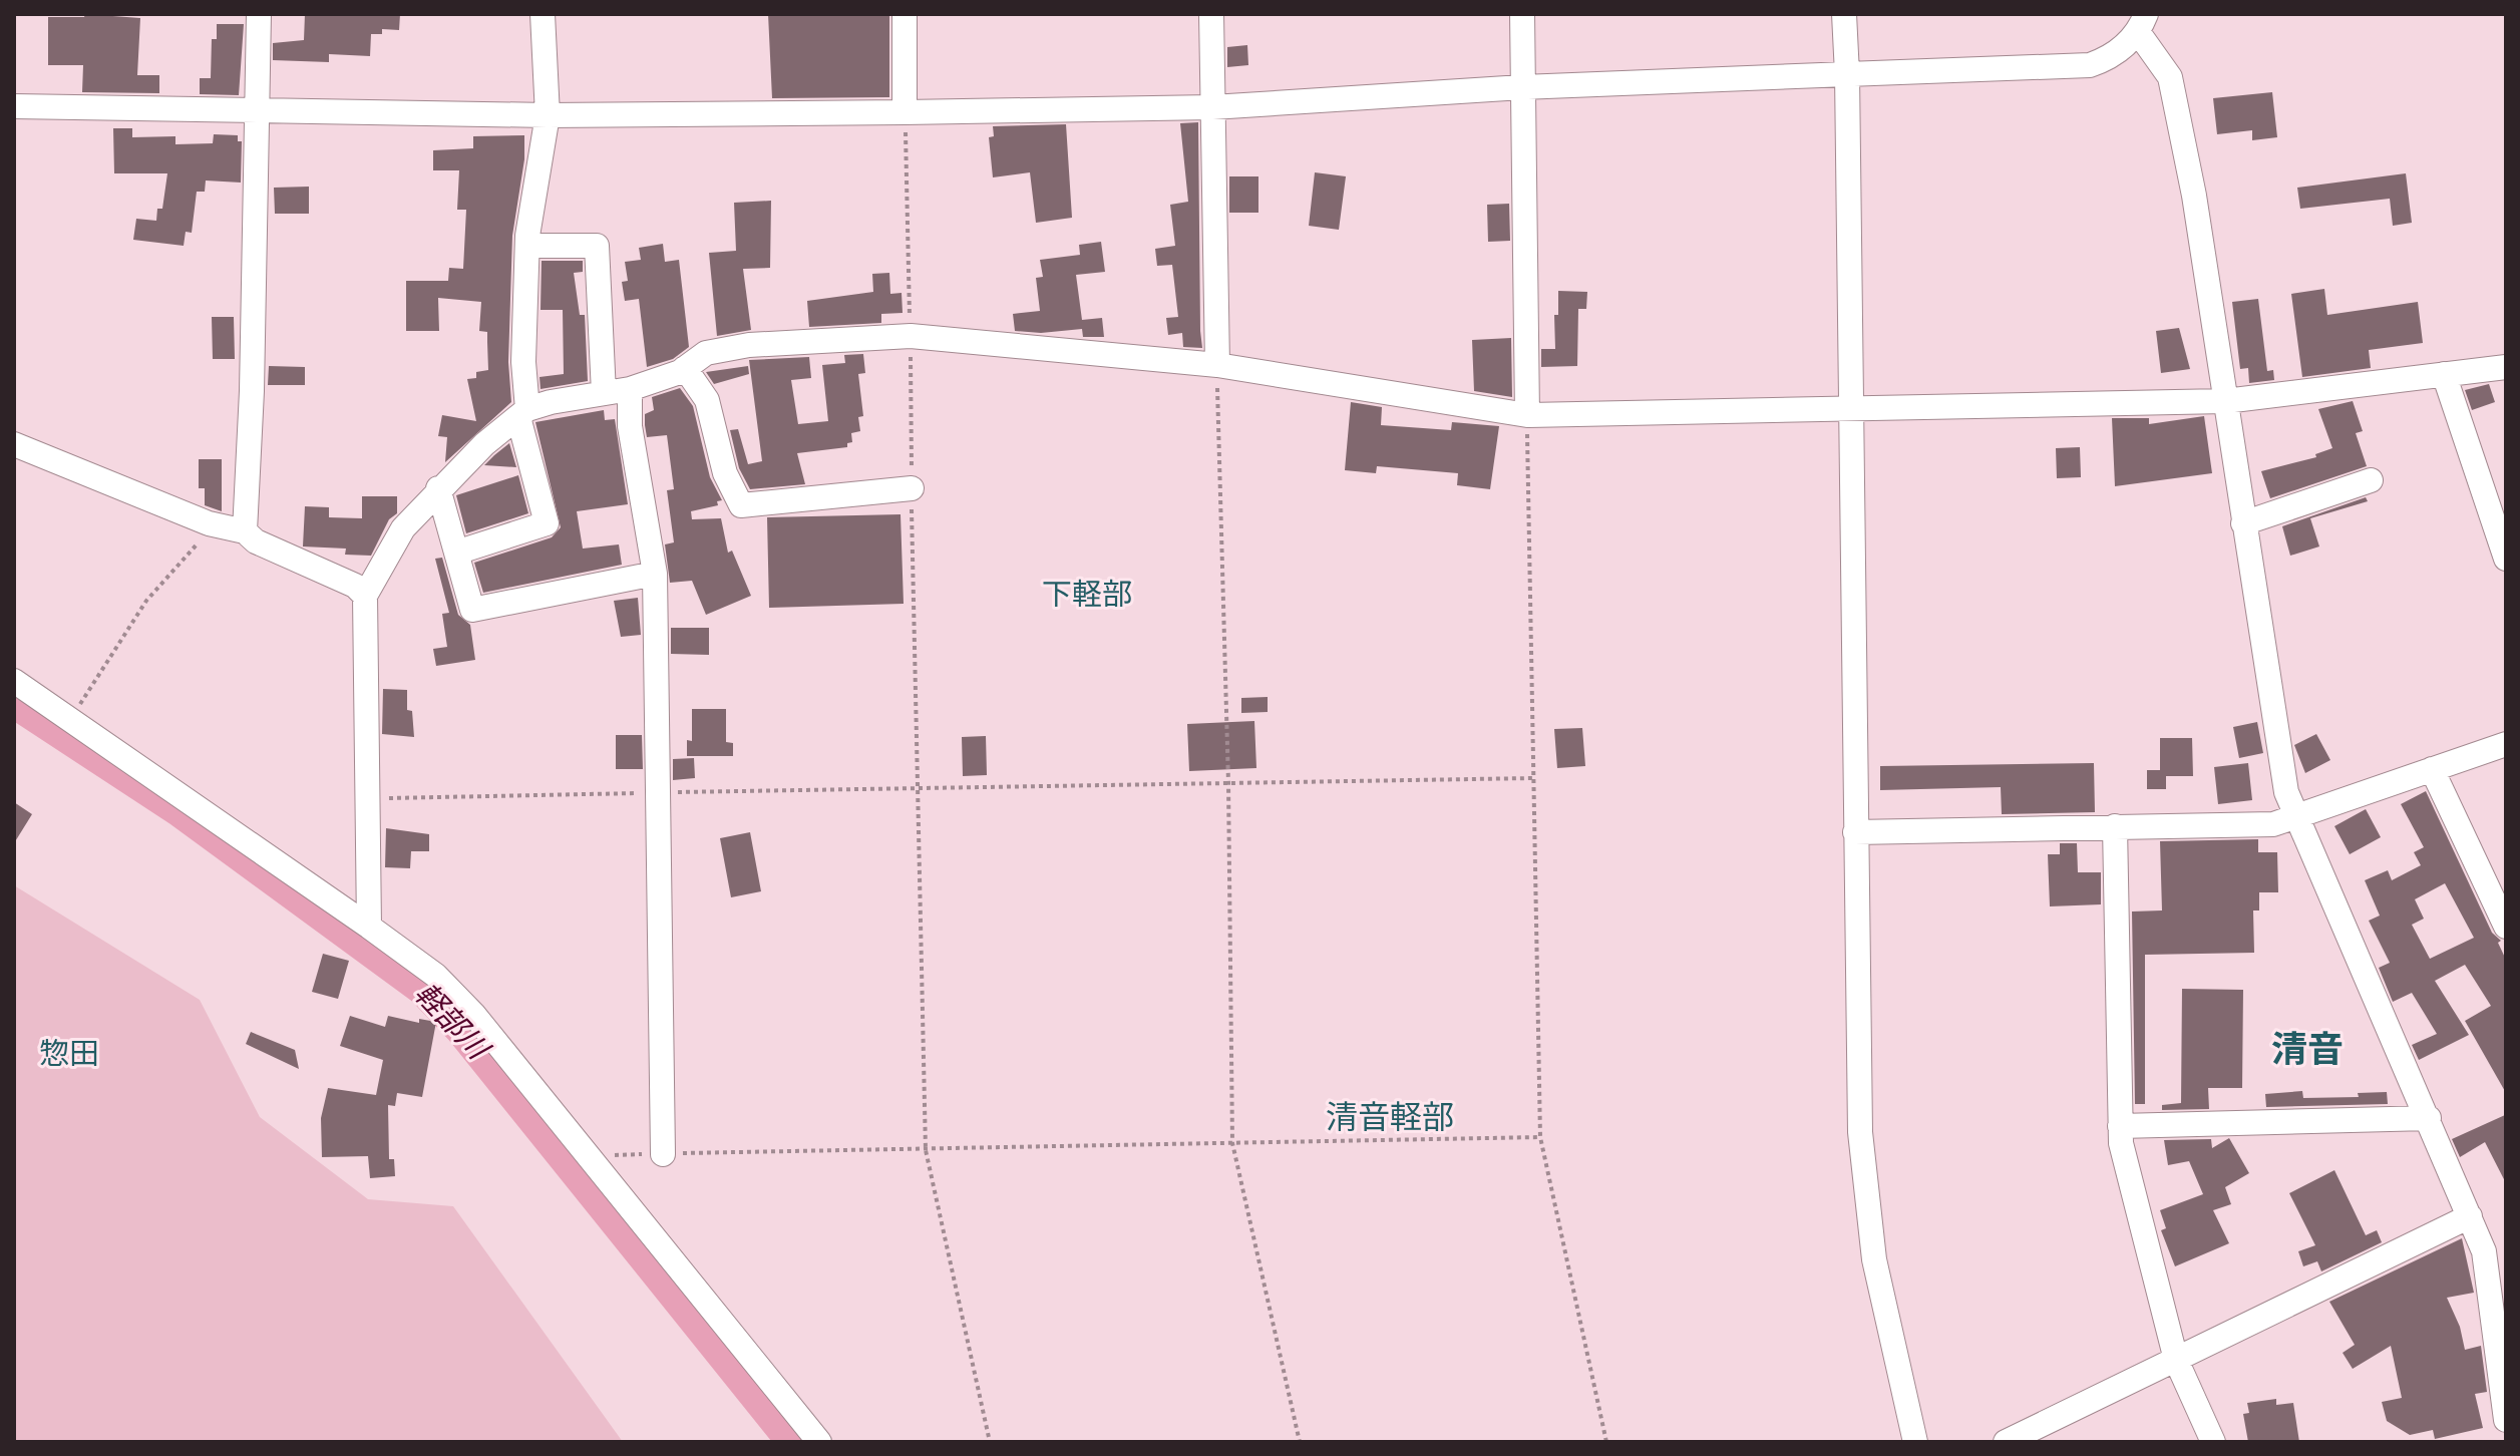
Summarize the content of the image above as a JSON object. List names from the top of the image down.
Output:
{
  "districts": [
    "下軽部",
    "清音",
    "惣田",
    "清音軽部"
  ],
  "water": ["軽部川"]
}
